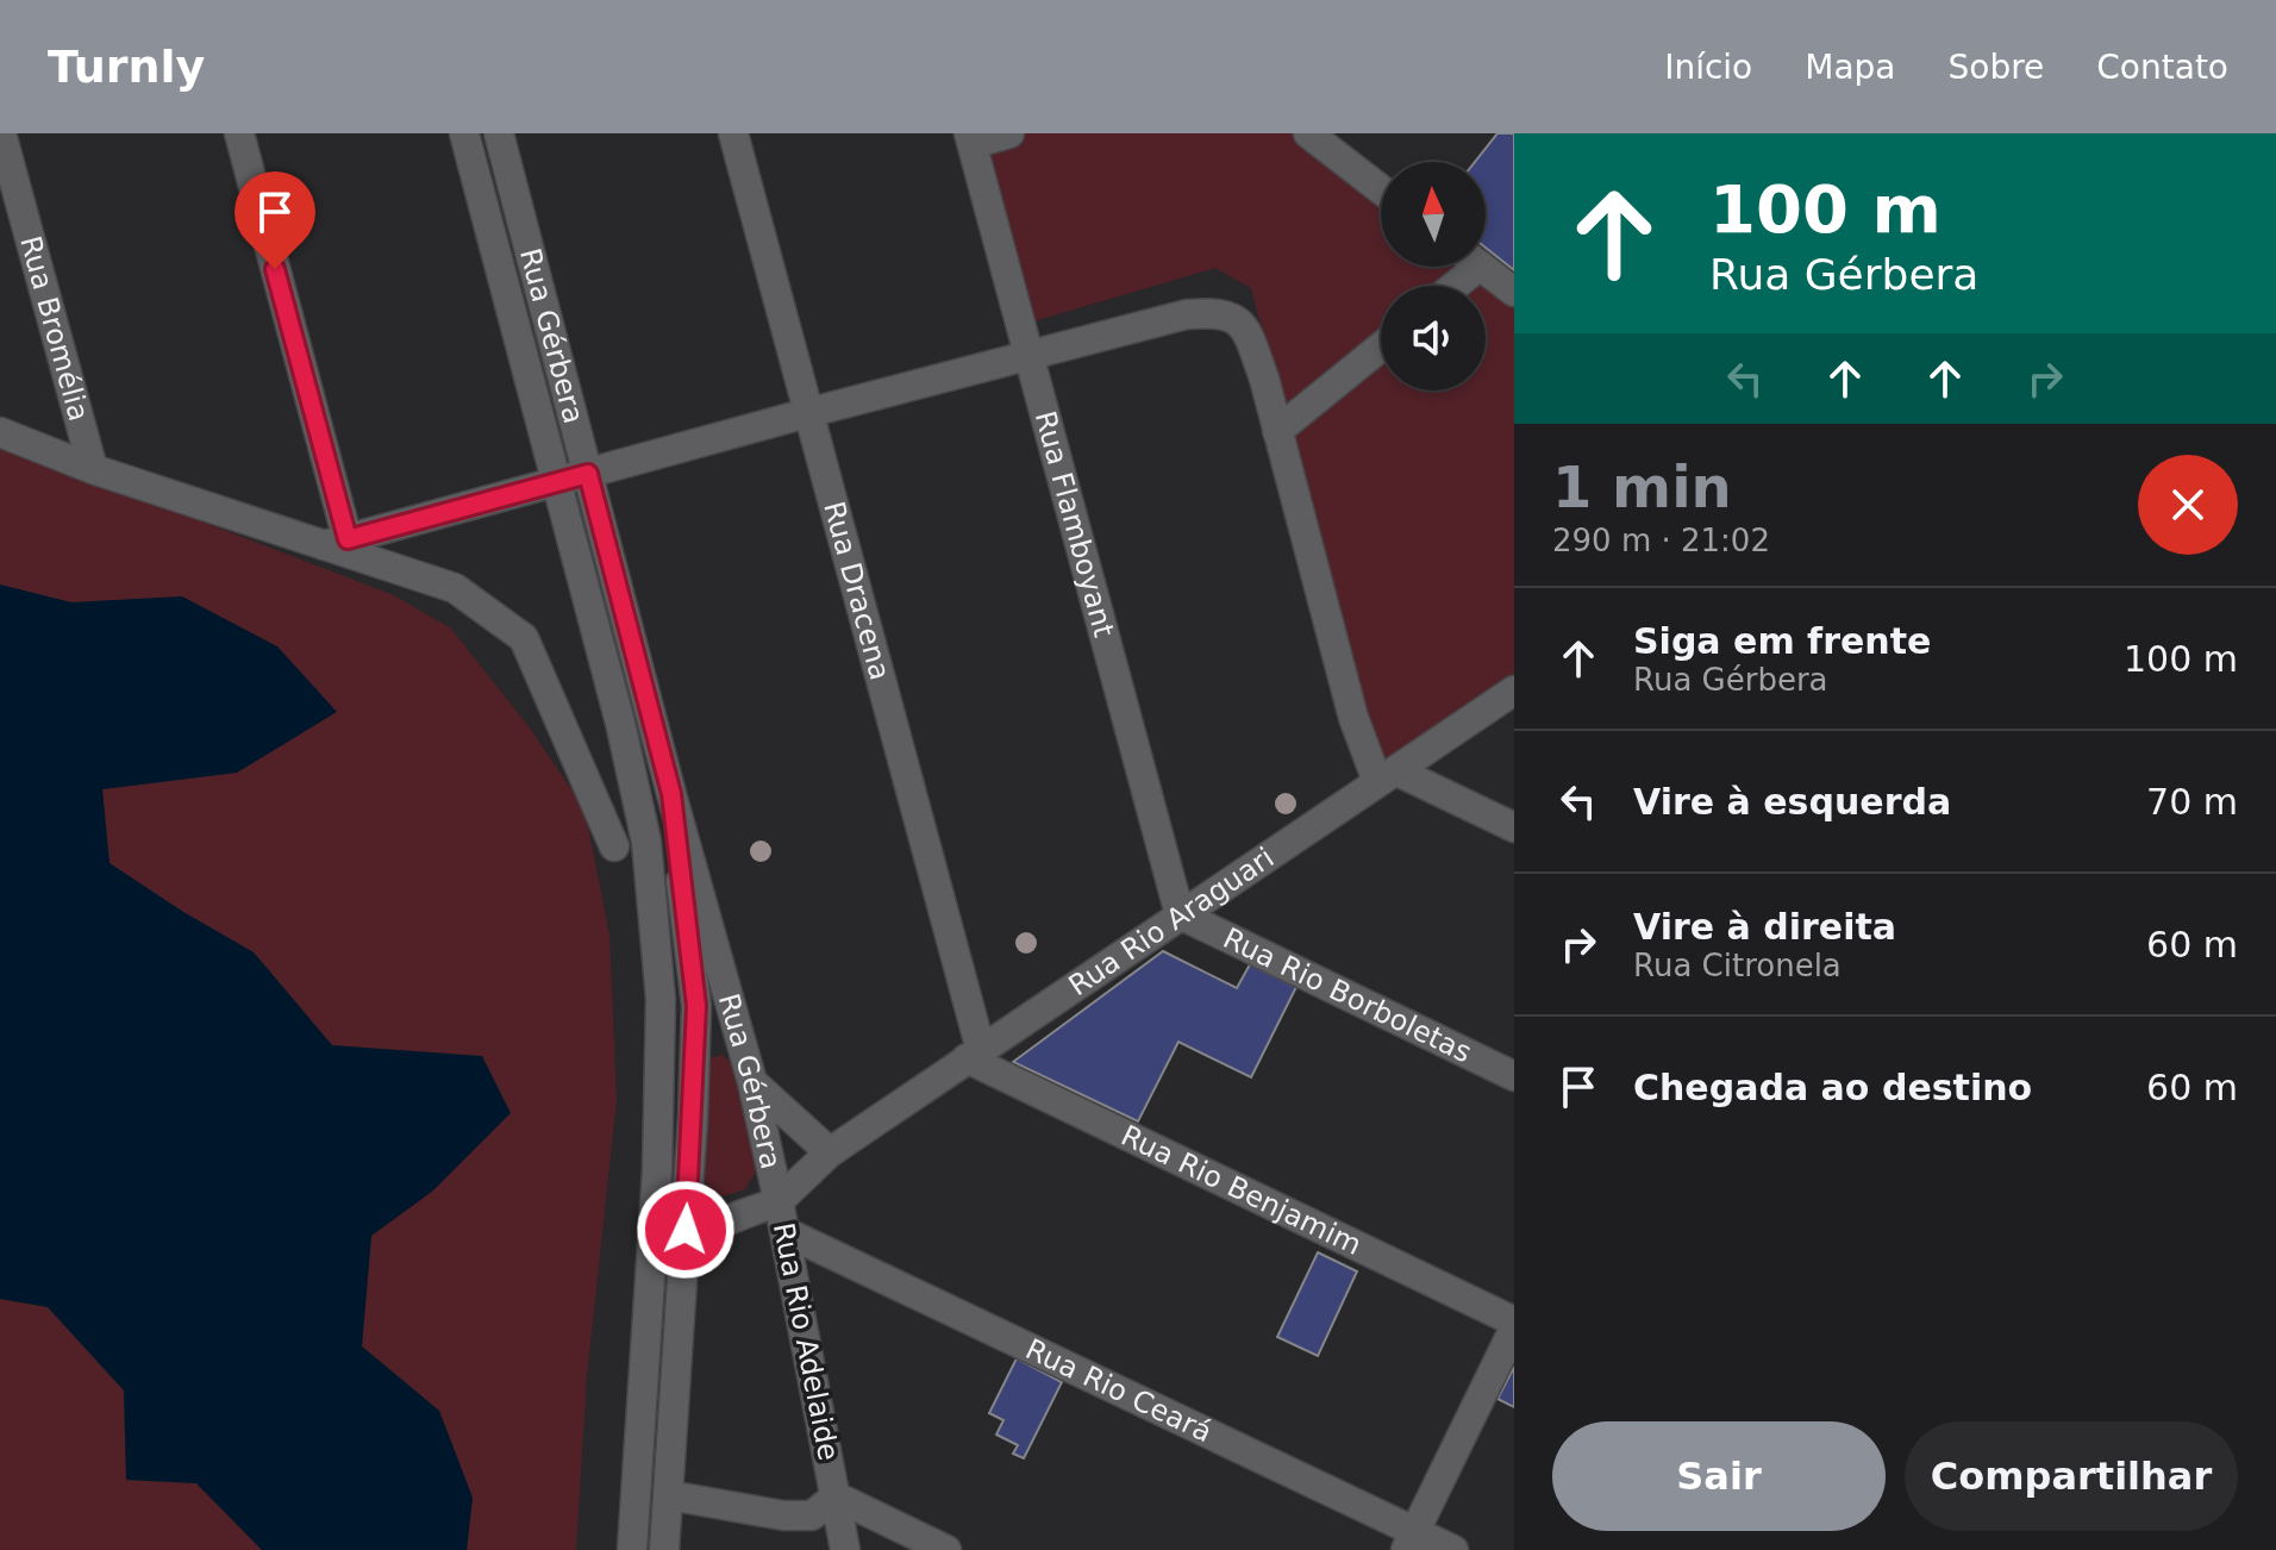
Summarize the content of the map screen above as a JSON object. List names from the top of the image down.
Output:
{
  "streets": {
    "street": [
      "Rua Bromélia",
      "Rua Gérbera",
      "Rua Flamboyant",
      "Rua Dracena",
      "Rua Rio Araguari",
      "Rua Rio Borboletas",
      "Rua Rio Benjamim",
      "Rua Rio Adelaide",
      "Rua Rio Ceará"
    ]
  },
  "crossings": [
    ["Rua Gérbera", "Rua Rio Adelaide"],
    ["Rua Flamboyant", "Rua Rio Araguari"],
    ["Rua Flamboyant", "Rua Rio Borboletas"],
    ["Rua Dracena", "Rua Rio Araguari"],
    ["Rua Dracena", "Rua Rio Benjamim"],
    ["Rua Rio Araguari", "Rua Rio Borboletas"],
    ["Rua Rio Araguari", "Rua Rio Benjamim"],
    ["Rua Rio Araguari", "Rua Rio Adelaide"],
    ["Rua Rio Adelaide", "Rua Rio Ceará"]
  ],
  "north": "top",
  "page": {
    "header": "Turnly",
    "nav": [
      "Início",
      "Mapa",
      "Sobre",
      "Contato"
    ],
    "turn": ["100 m", "Rua Gérbera"],
    "heading": ["1 min", "290 m · 21:02"],
    "list": [
      {
        "name": "Siga em frente",
        "note": "Rua Gérbera",
        "value": "100 m"
      },
      {
        "name": "Vire à esquerda",
        "value": "70 m"
      },
      {
        "name": "Vire à direita",
        "note": "Rua Citronela",
        "value": "60 m"
      },
      {
        "name": "Chegada ao destino",
        "value": "60 m"
      }
    ],
    "buttons": ["Sair", "Compartilhar"]
  }
}
